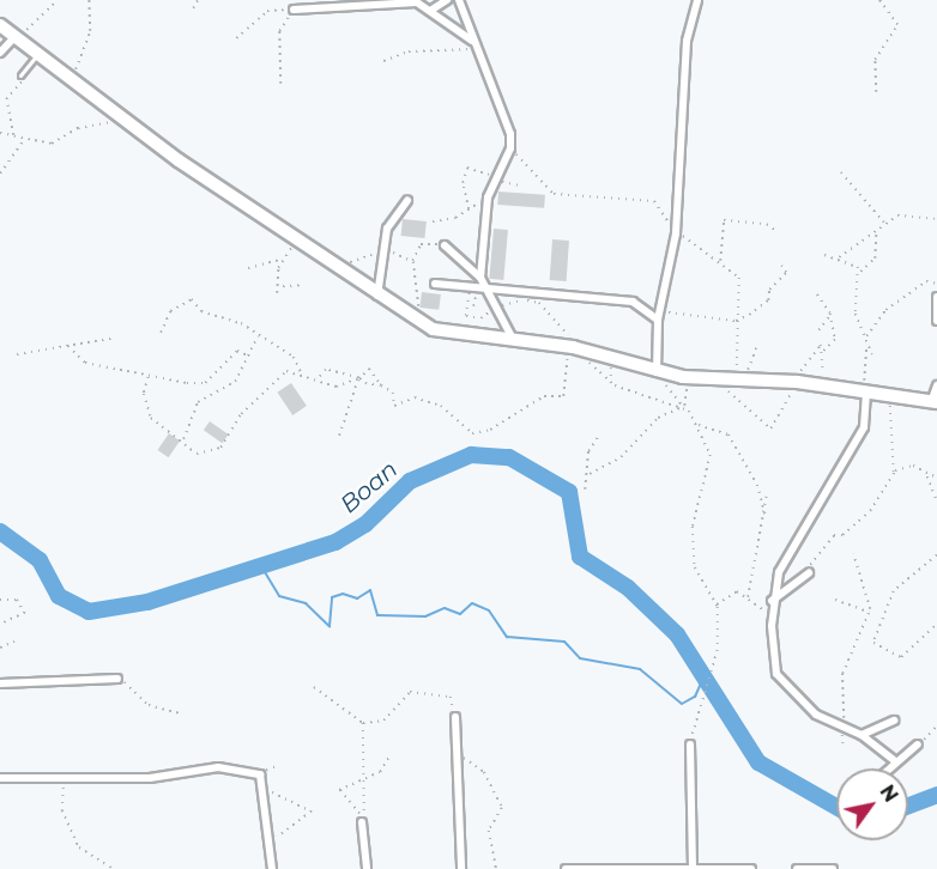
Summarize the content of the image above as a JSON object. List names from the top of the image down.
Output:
{
  "water": ["Boan"],
  "north": "top right"
}
